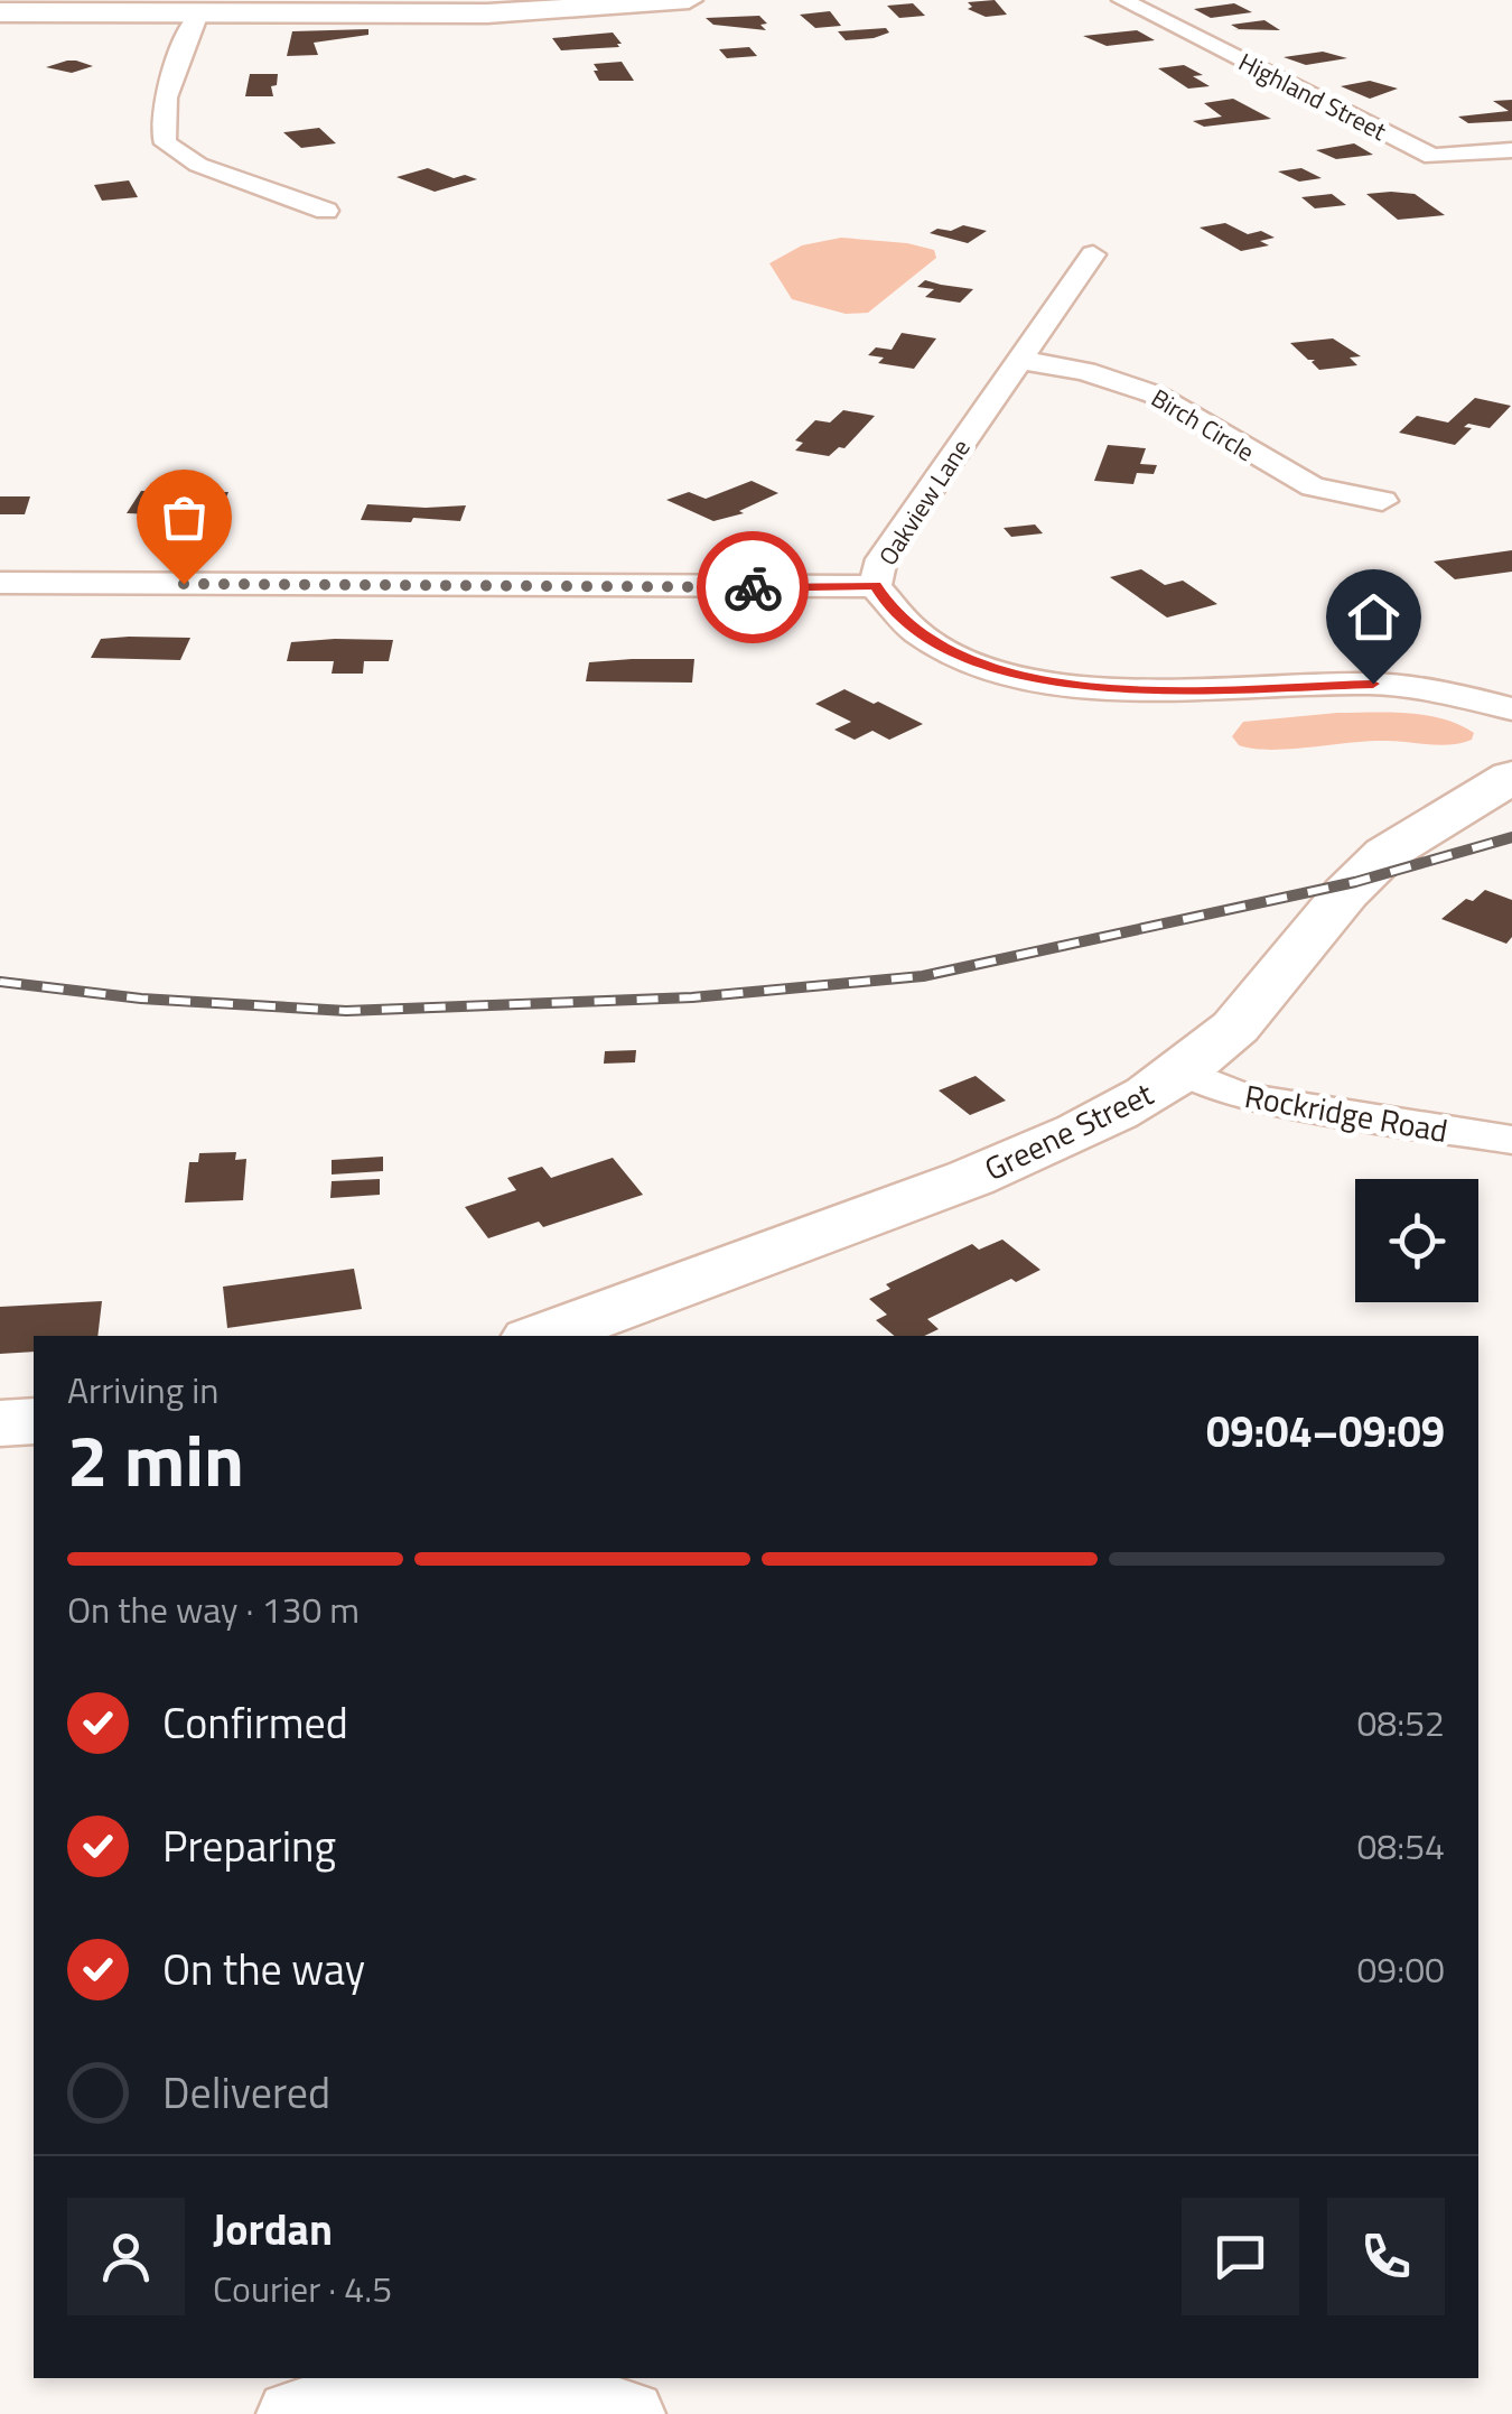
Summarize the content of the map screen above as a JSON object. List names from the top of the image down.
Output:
{
  "streets": {
    "street": [
      "Highland Street",
      "Birch Circle",
      "Oakview Lane",
      "Rockridge Road",
      "Greene Street"
    ]
  },
  "crossings": [
    ["Birch Circle", "Oakview Lane"],
    ["Rockridge Road", "Greene Street"]
  ],
  "page": {
    "heading": ["2 min", "Arriving in", "09:04–09:09"],
    "panel": ["Jordan", "Courier · 4.5"],
    "bar": "On the way · 130 m",
    "list": [
      ["Confirmed", "08:52"],
      ["Preparing", "08:54"],
      ["On the way", "09:00"],
      "Delivered"
    ]
  }
}
